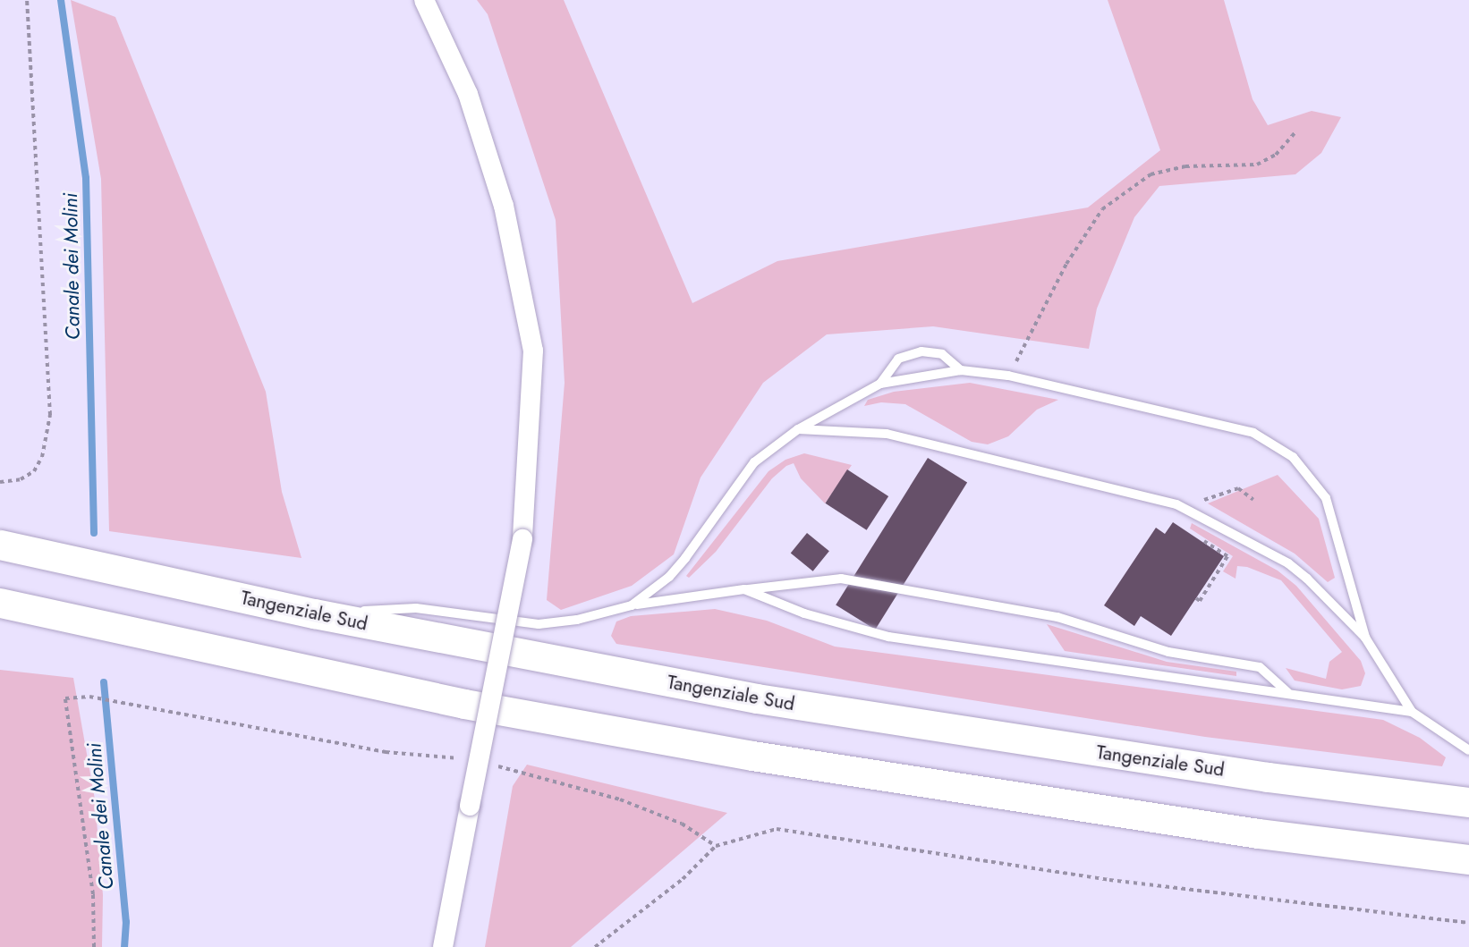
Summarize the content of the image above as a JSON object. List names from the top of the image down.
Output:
{
  "streets": {
    "highway": ["Tangenziale Sud"]
  },
  "water": ["Canale dei Molini"]
}
